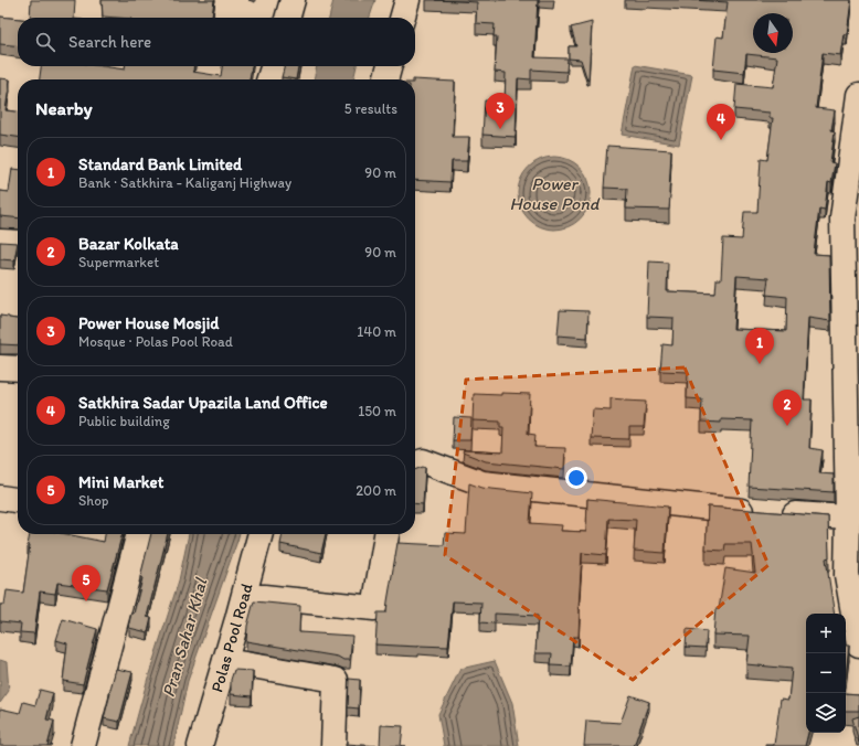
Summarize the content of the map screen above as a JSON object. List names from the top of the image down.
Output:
{
  "streets": {
    "main road": ["Polas Pool Road"]
  },
  "water": ["Power House Pond", "Pran Sahar Khal"],
  "north": "bottom",
  "page": {
    "search": "Search here",
    "heading": ["Nearby", "5 results"],
    "pins": [
      "3",
      "4",
      "1",
      "2",
      "5"
    ],
    "list": [
      {
        "mark": "1",
        "name": "Standard Bank Limited",
        "note": "Bank · Satkhira - Kaliganj Highway",
        "value": "90 m"
      },
      {
        "mark": "2",
        "name": "Bazar Kolkata",
        "note": "Supermarket",
        "value": "90 m"
      },
      {
        "mark": "3",
        "name": "Power House Mosjid",
        "note": "Mosque · Polas Pool Road",
        "value": "140 m"
      },
      {
        "mark": "4",
        "name": "Satkhira Sadar Upazila Land Office",
        "note": "Public building",
        "value": "150 m"
      },
      {
        "mark": "5",
        "name": "Mini Market",
        "note": "Shop",
        "value": "200 m"
      }
    ],
    "map_buttons": ["+", "−"]
  }
}
